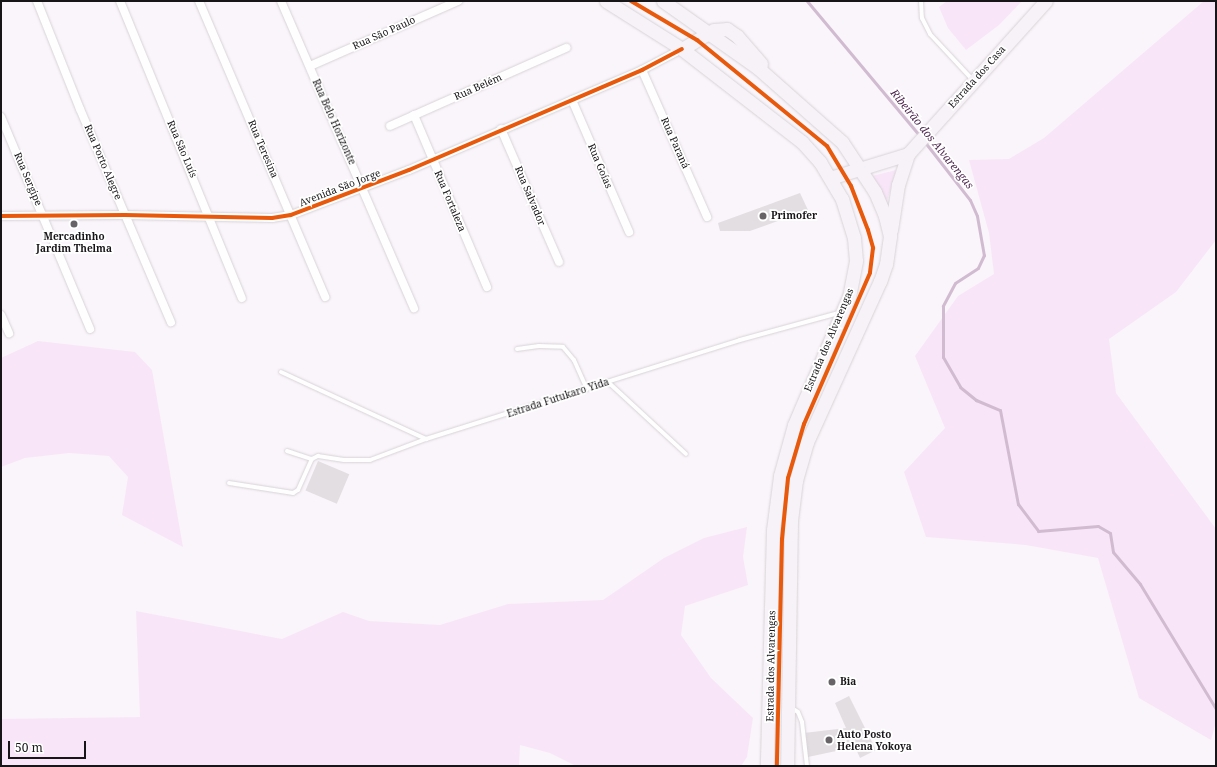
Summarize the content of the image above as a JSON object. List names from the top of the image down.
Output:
{
  "streets": {
    "main road": ["Estrada dos Casa", "Estrada dos Alvarengas"],
    "street": [
      "Rua São Paulo",
      "Rua Belém",
      "Rua Belo Horizonte",
      "Rua Paraná",
      "Rua São Luís",
      "Rua Teresina",
      "Rua Porto Alegre",
      "Rua Goías",
      "Rua Sergipe",
      "Avenida São Jorge",
      "Rua Salvador",
      "Rua Fortaleza"
    ],
    "lane": ["Estrada Futukaro Yida"]
  },
  "crossings": [
    ["Rua São Paulo", "Rua Belo Horizonte"],
    ["Rua Belém", "Rua Fortaleza"],
    ["Rua Belo Horizonte", "Avenida São Jorge"],
    ["Rua Paraná", "Avenida São Jorge"],
    ["Rua São Luís", "Avenida São Jorge"],
    ["Rua Teresina", "Avenida São Jorge"],
    ["Rua Porto Alegre", "Avenida São Jorge"],
    ["Rua Goías", "Avenida São Jorge"],
    ["Rua Sergipe", "Avenida São Jorge"],
    ["Avenida São Jorge", "Rua Salvador"],
    ["Avenida São Jorge", "Rua Fortaleza"],
    ["Avenida São Jorge", "Estrada dos Alvarengas"],
    ["Estrada dos Alvarengas", "Estrada Futukaro Yida"]
  ],
  "water": ["Ribeirão dos Alvarengas"],
  "places": [
    "Primofer",
    "Mercadinho Jardim Thelma",
    "Bia",
    "Auto Posto Helena Yokoya"
  ],
  "scale_bar": "50 m"
}
